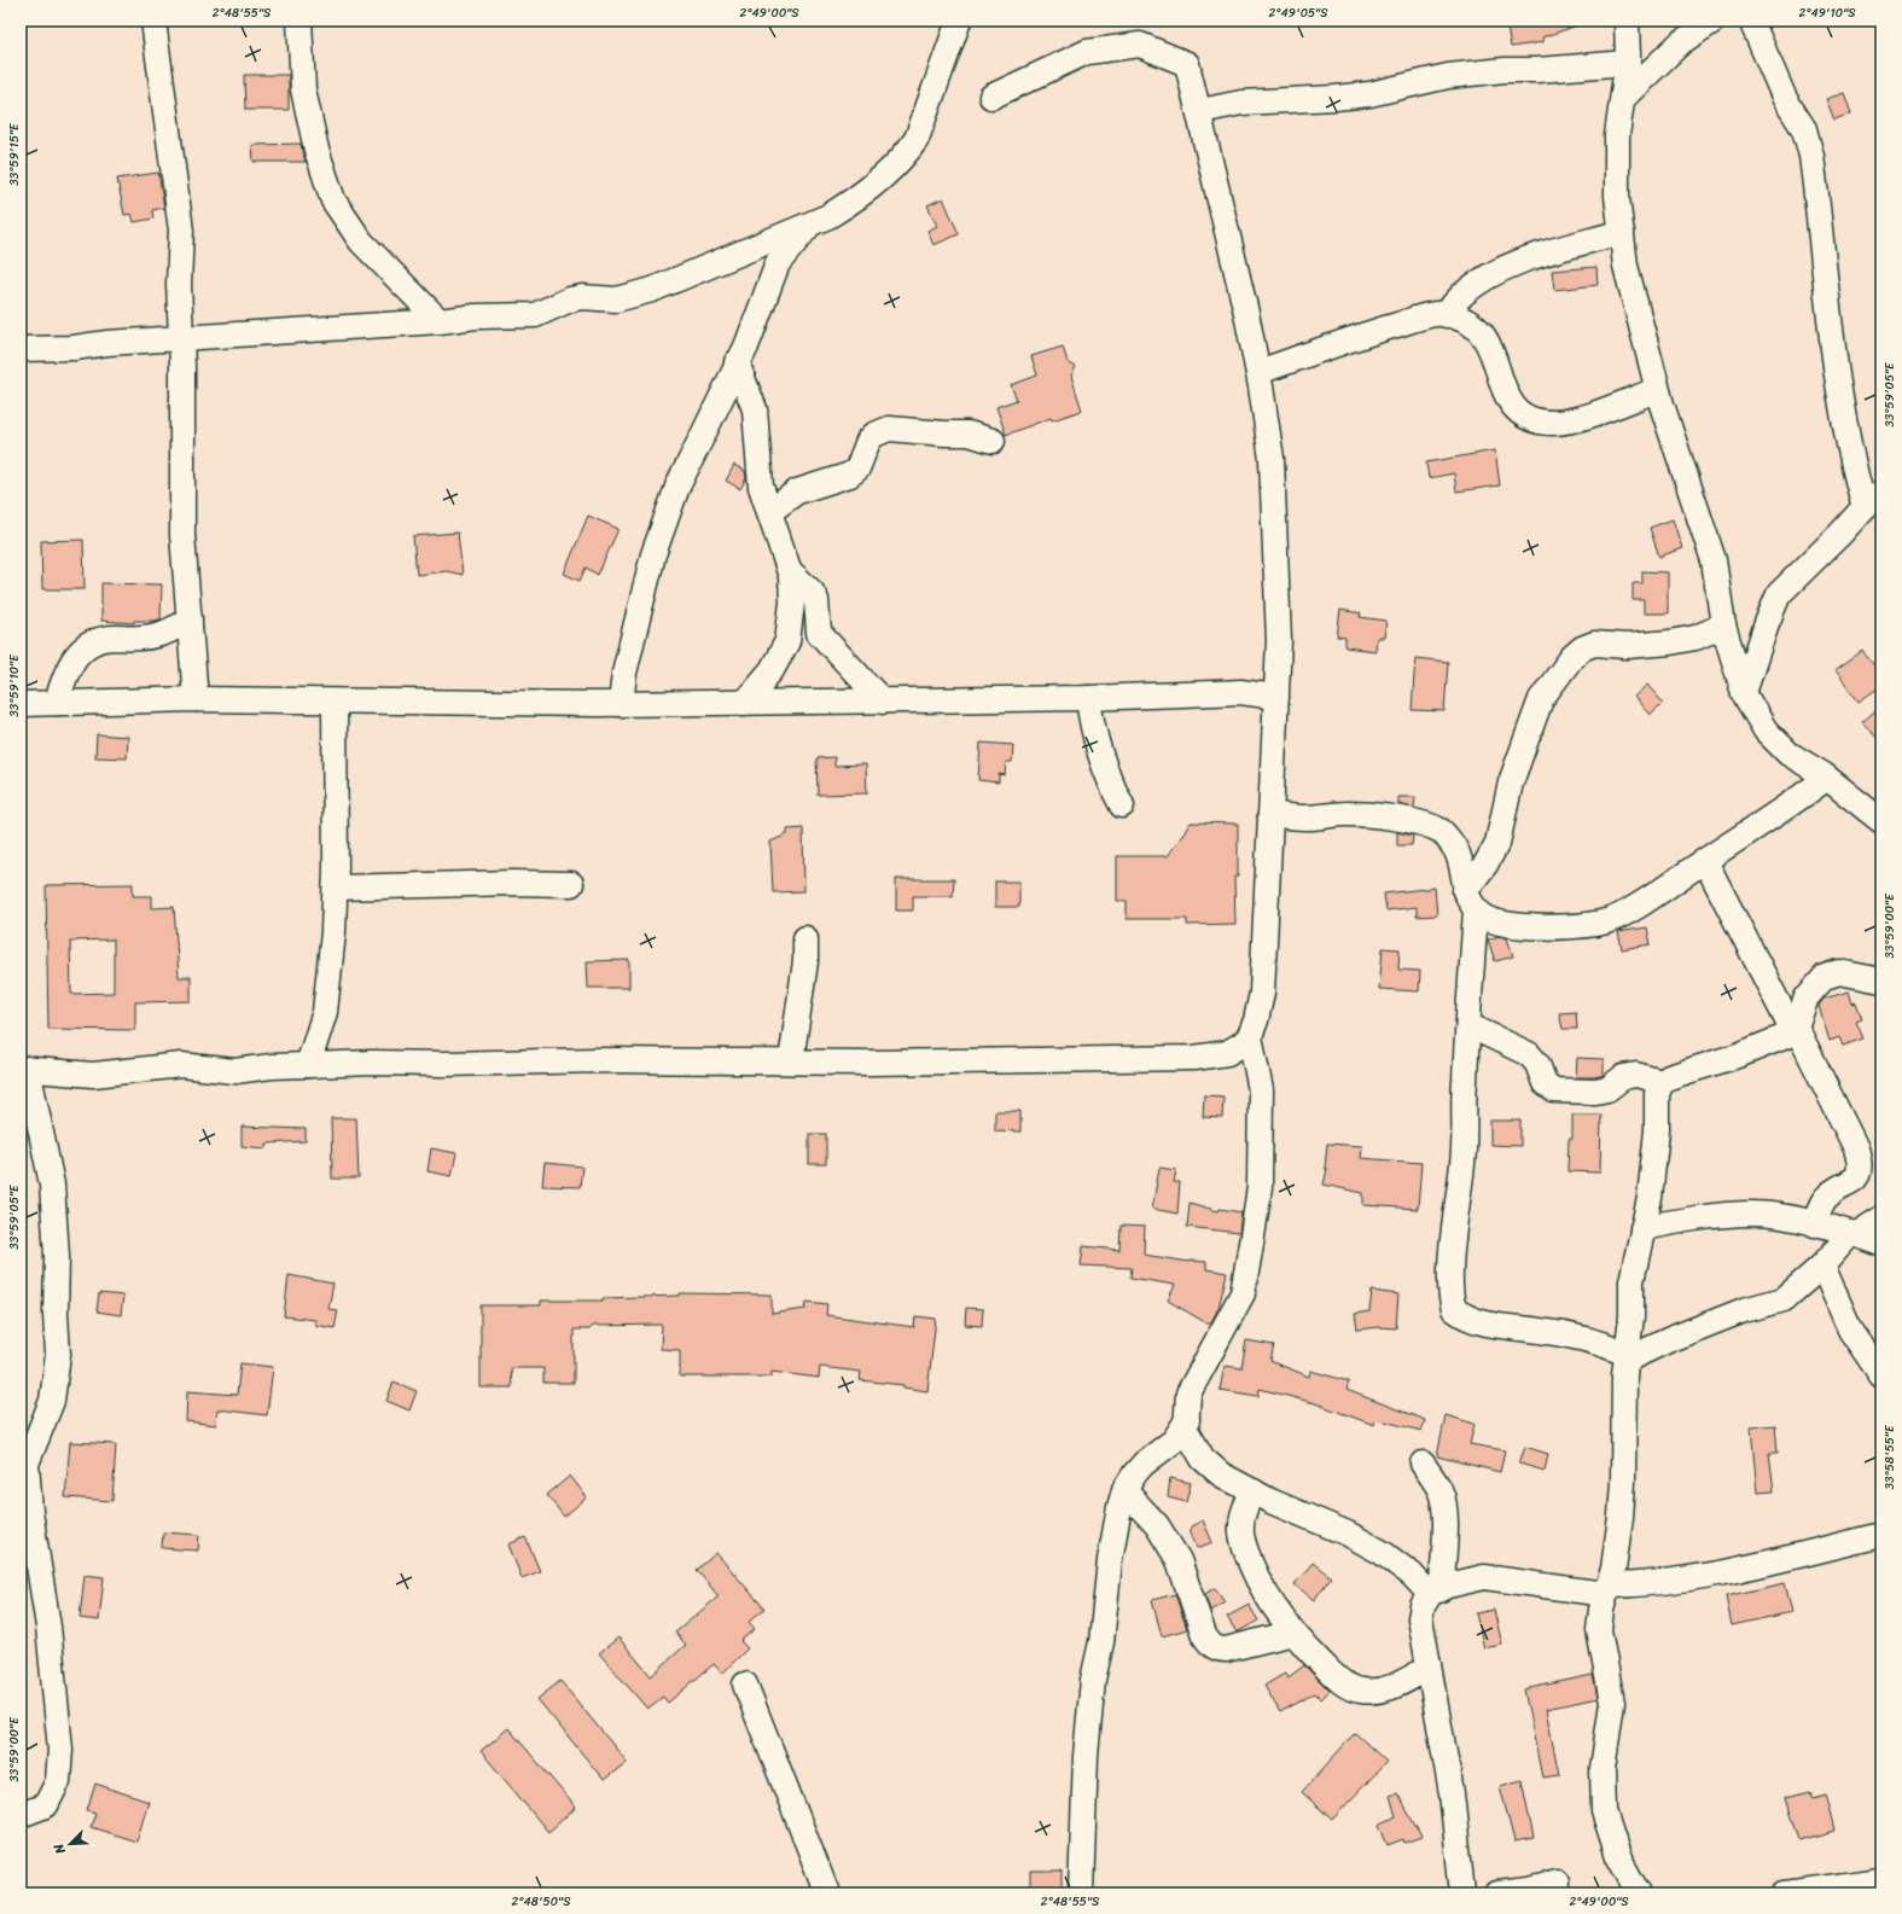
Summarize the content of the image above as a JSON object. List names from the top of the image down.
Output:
{
  "north": "bottom left",
  "coordinates": [
    "2°48'55\"S",
    "2°49'00\"S",
    "2°49'05\"S",
    "2°49'10\"S",
    "33°59'15\"E",
    "33°59'05\"E",
    "33°59'10\"E",
    "33°59'00\"E",
    "33°58'55\"E",
    "2°48'50\"S"
  ]
}
